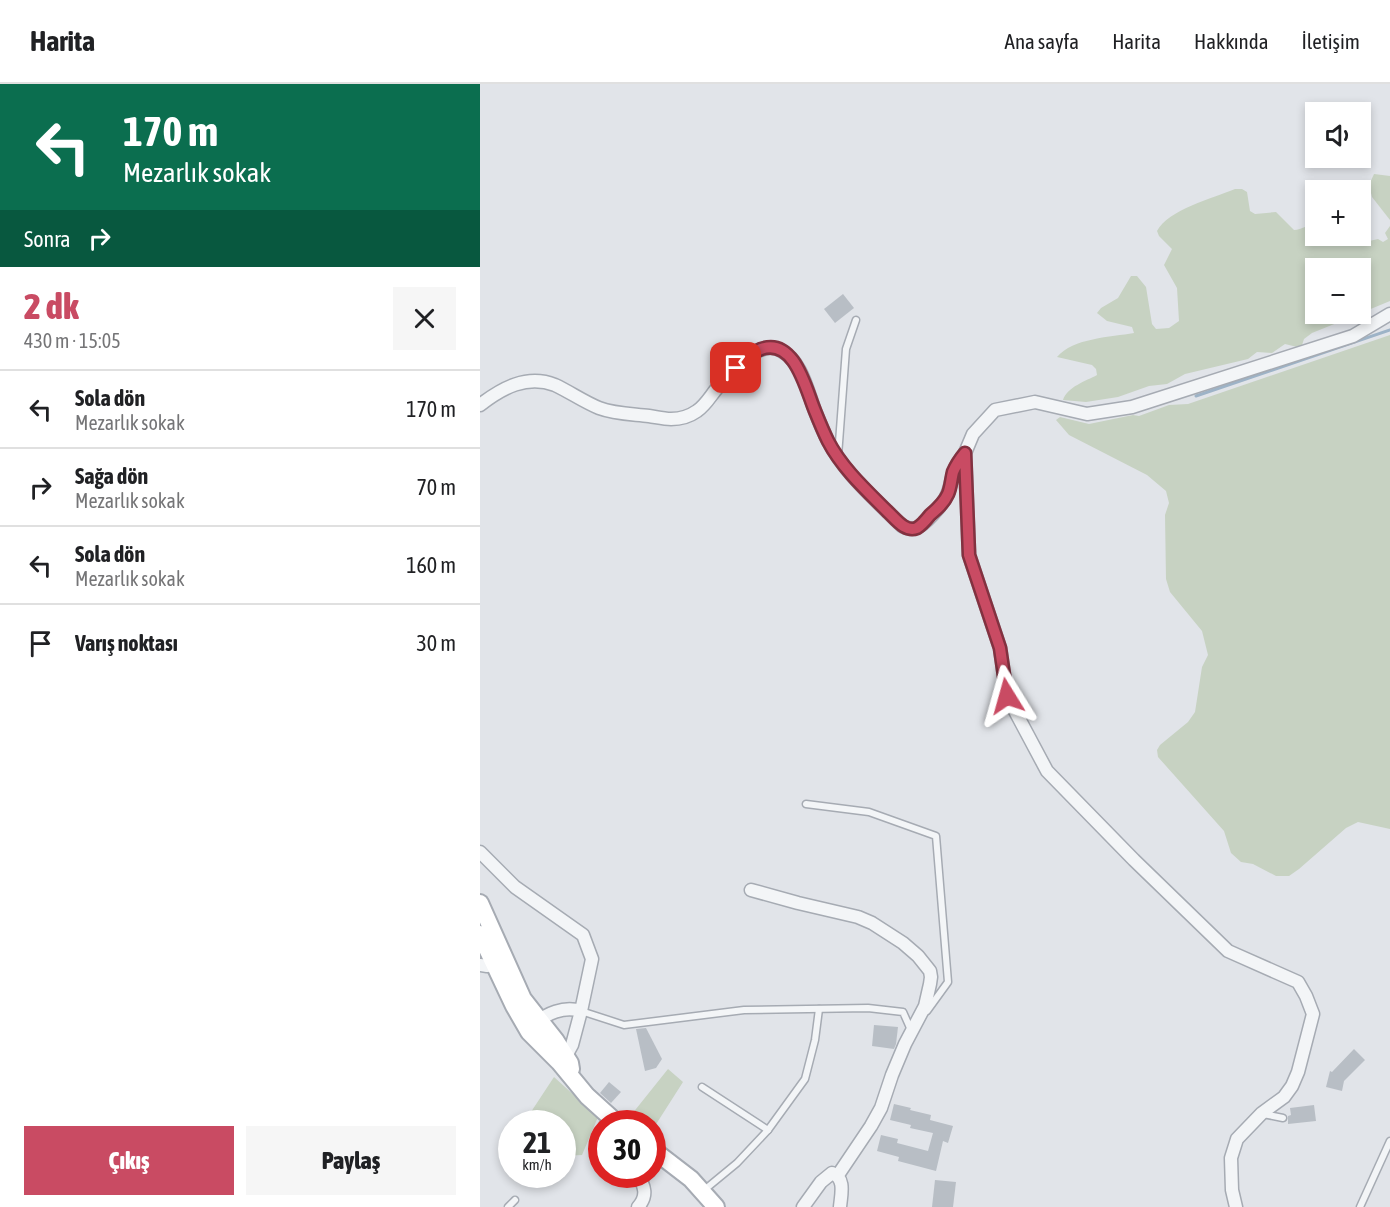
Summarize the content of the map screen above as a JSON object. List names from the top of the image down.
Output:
{
  "page": {
    "header": "Harita",
    "nav": [
      "Ana sayfa",
      "Harita",
      "Hakkında",
      "İletişim"
    ],
    "turn": ["170 m", "Mezarlık sokak"],
    "map_buttons": ["+", "−"],
    "then": "Sonra",
    "heading": ["2 dk", "430 m · 15:05"],
    "list": [
      {
        "name": "Sola dön",
        "note": "Mezarlık sokak",
        "value": "170 m"
      },
      {
        "name": "Sağa dön",
        "note": "Mezarlık sokak",
        "value": "70 m"
      },
      {
        "name": "Sola dön",
        "note": "Mezarlık sokak",
        "value": "160 m"
      },
      {
        "name": "Varış noktası",
        "value": "30 m"
      }
    ],
    "speed": "21 km/h",
    "limit": "30",
    "buttons": ["Çıkış", "Paylaş"]
  }
}
